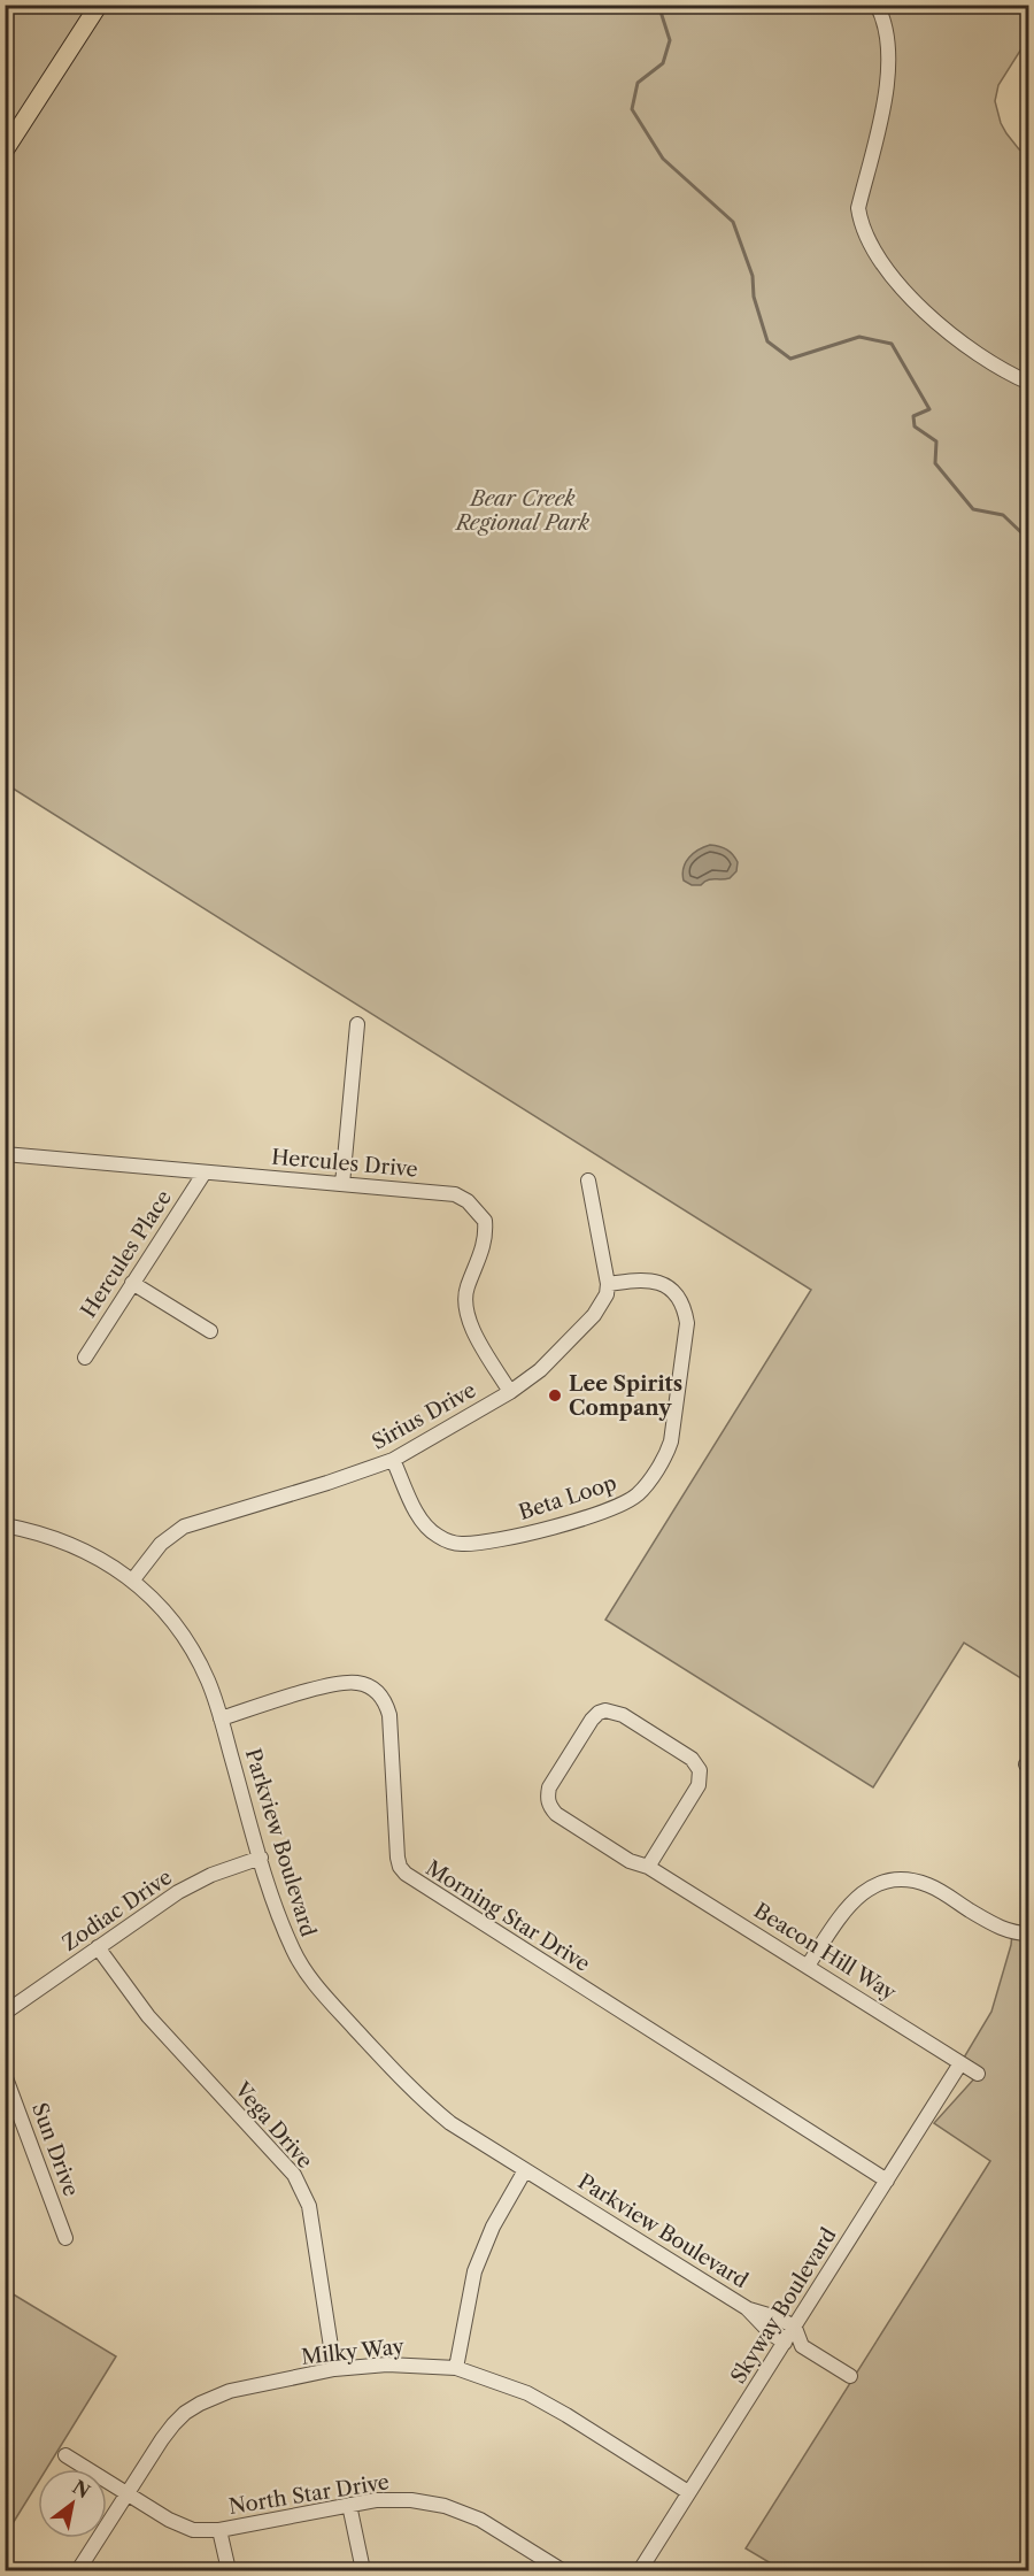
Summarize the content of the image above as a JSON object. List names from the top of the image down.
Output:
{
  "streets": {
    "street": [
      "Hercules Drive",
      "Hercules Place",
      "Sirius Drive",
      "Beta Loop",
      "Parkview Boulevard",
      "Zodiac Drive",
      "Morning Star Drive",
      "Beacon Hill Way",
      "Vega Drive",
      "Sun Drive",
      "Skyway Boulevard",
      "Milky Way",
      "North Star Drive"
    ]
  },
  "crossings": [
    ["Hercules Drive", "Hercules Place"],
    ["Hercules Drive", "Sirius Drive"],
    ["Sirius Drive", "Beta Loop"],
    ["Sirius Drive", "Parkview Boulevard"],
    ["Parkview Boulevard", "Zodiac Drive"],
    ["Parkview Boulevard", "Morning Star Drive"],
    ["Parkview Boulevard", "Skyway Boulevard"],
    ["Zodiac Drive", "Vega Drive"],
    ["Morning Star Drive", "Skyway Boulevard"],
    ["Beacon Hill Way", "Skyway Boulevard"],
    ["Vega Drive", "Milky Way"],
    ["Skyway Boulevard", "Milky Way"],
    ["Milky Way", "North Star Drive"]
  ],
  "parks": ["Bear Creek Regional Park"],
  "places": ["Lee Spirits Company"],
  "north": "top right"
}
